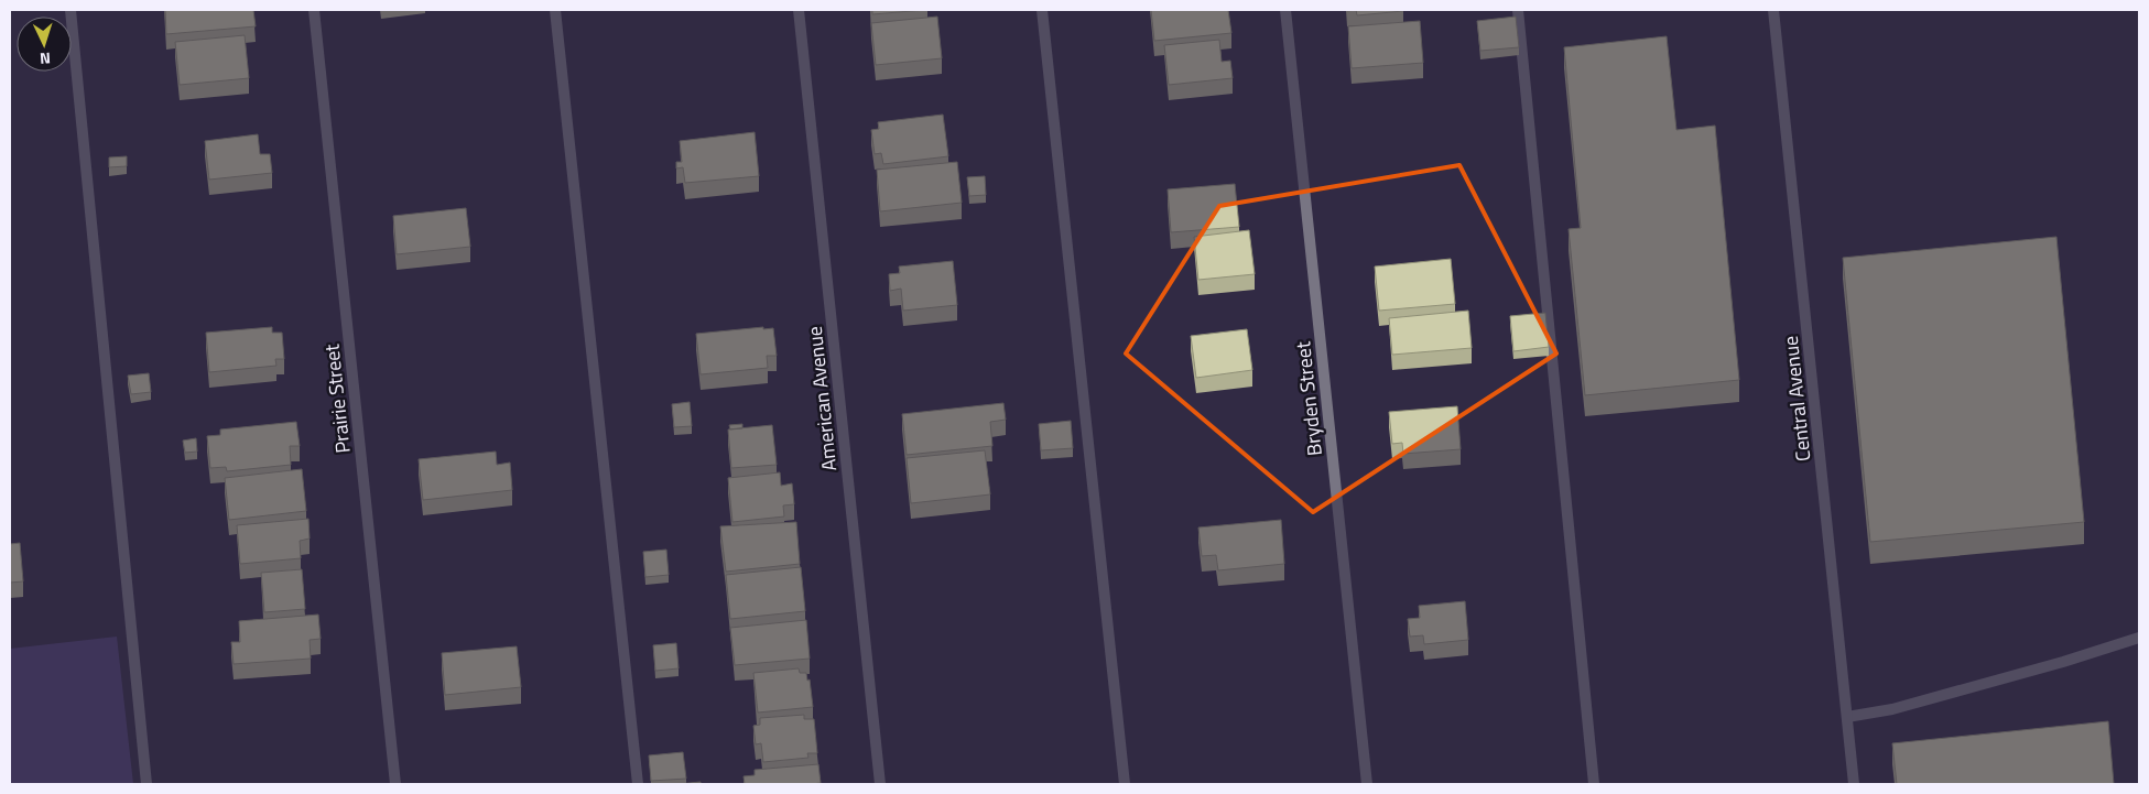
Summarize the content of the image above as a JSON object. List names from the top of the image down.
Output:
{
  "streets": {
    "street": [
      "Prairie Street",
      "American Avenue",
      "Bryden Street",
      "Central Avenue"
    ]
  },
  "north": "bottom"
}
